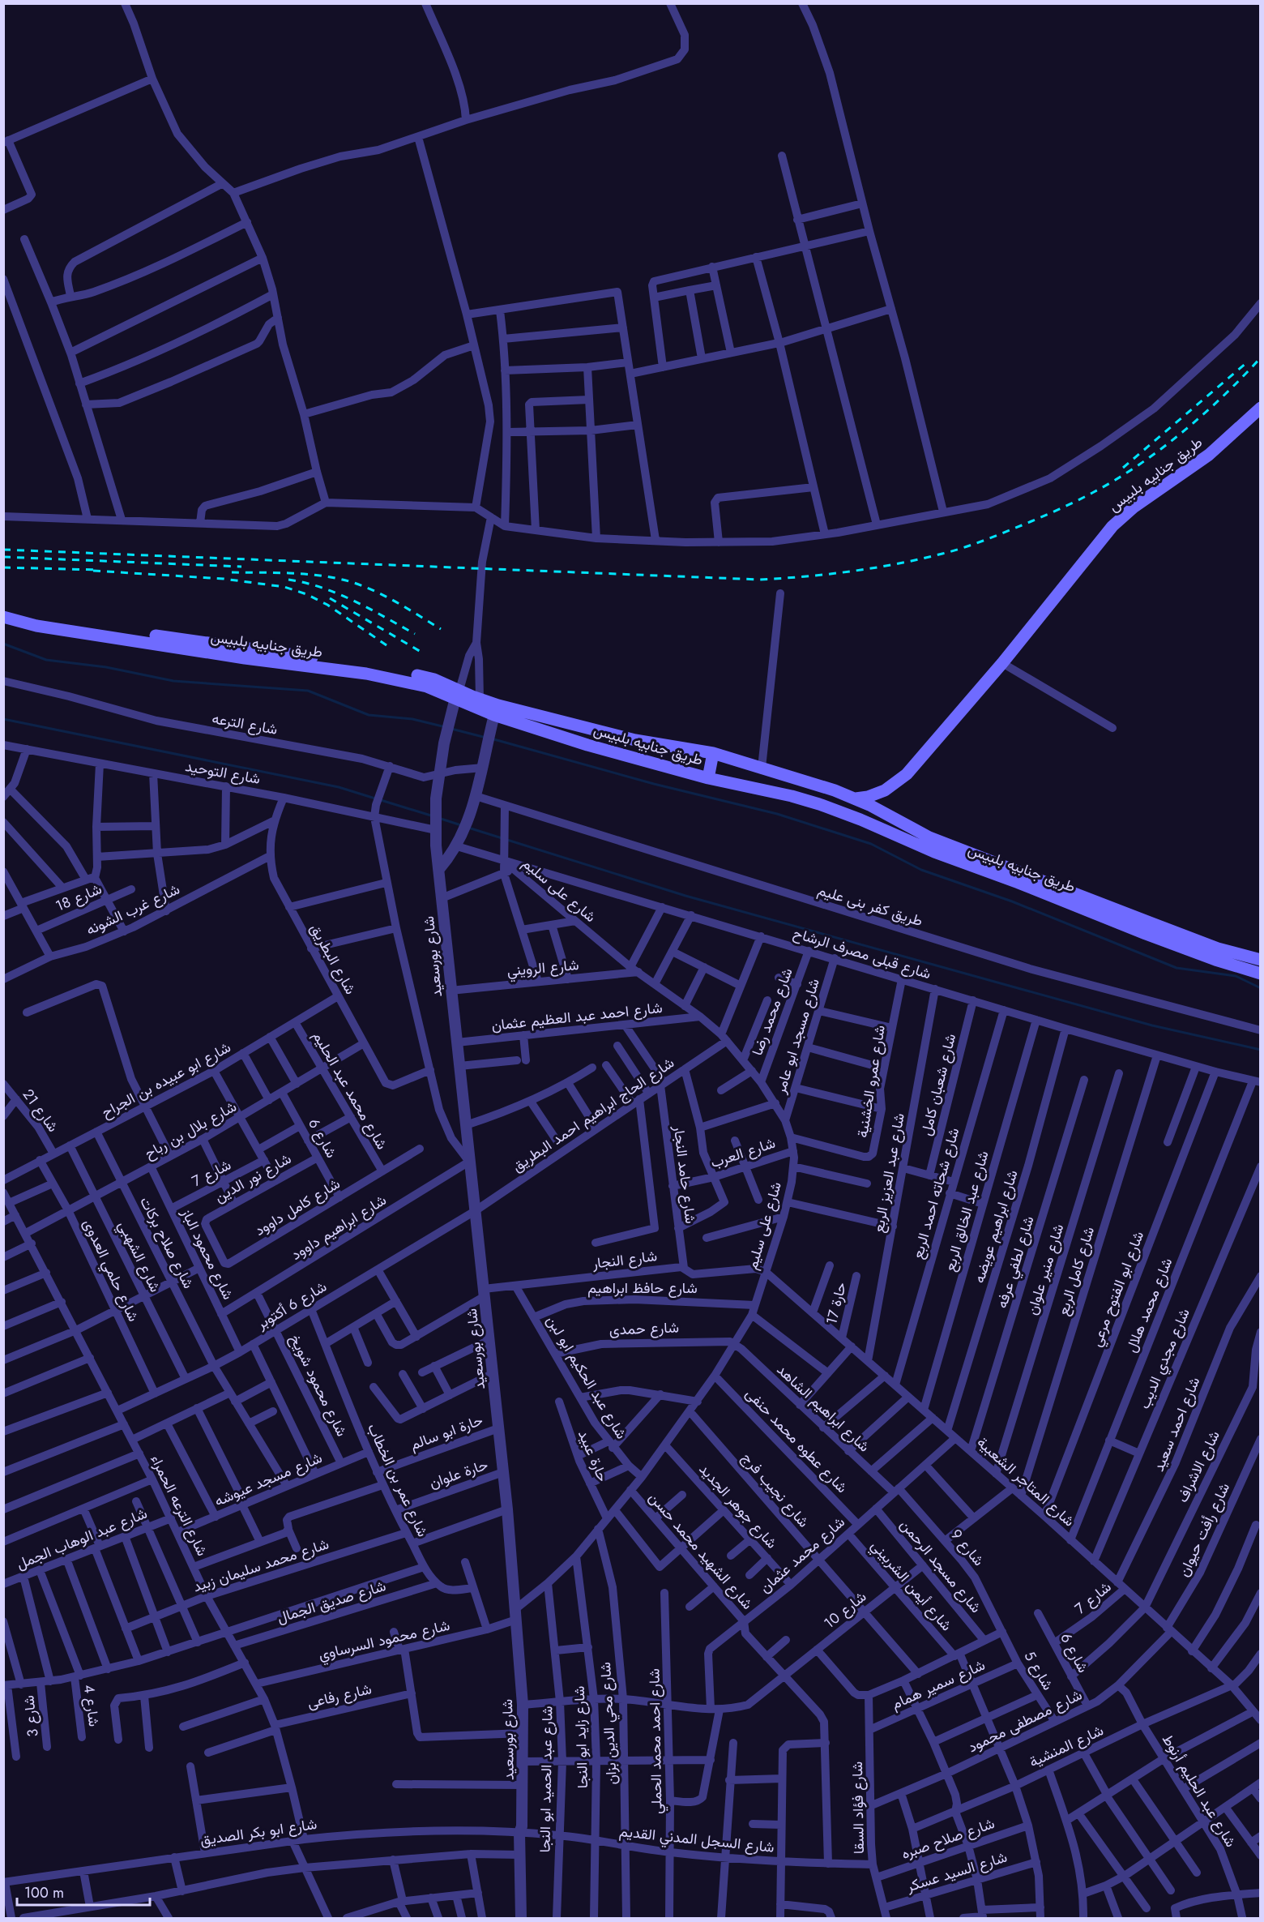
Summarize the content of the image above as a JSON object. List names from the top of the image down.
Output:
{
  "streets": {
    "main road": ["طريق جنابيه بلبيس"],
    "street": [
      "شارع الترعه",
      "شارع التوحيد",
      "شارع على سليم",
      "شارع 18",
      "طريق كفر بنى عليم",
      "شارع غرب الشونه",
      "شارع قبلى مصرف الرشاح",
      "شارع بورسعيد",
      "شارع البطريق",
      "شارع الرويني",
      "شارع محمد رضا",
      "شارع احمد عبد العظيم عثمان",
      "شارع مسجد ابو عامر",
      "شارع ابو عبيده بن الجراح",
      "شارع عمرو الخشنية",
      "شارع شعبان كامل",
      "شارع محمد عبد الحليم",
      "شارع 21",
      "شارع الحاج ابراهيم احمد البطريق",
      "شارع بلال بن رباح",
      "شارع 6",
      "شارع العرب",
      "شارع 7",
      "شارع عبد العزيز الربع",
      "شارع حامد النجار",
      "شارع نور الدين",
      "شارع شحاته احمد الربع",
      "شارع كامل داوود",
      "شارع عبد الخالق الربع",
      "شارع ابراهيم عويضه",
      "شارع ابراهيم داوود",
      "شارع صلاح بركات",
      "شارع محمود الباز",
      "شارع الشهبي",
      "شارع النجار",
      "شارع لطفي عرفه",
      "شارع منير علوان",
      "شارع حلمي العدوى",
      "شارع كامل الربع",
      "شارع حافظ ابراهيم",
      "شارع ابو الفتوح مرعي",
      "حارة 17",
      "شارع 6 أكتوبر",
      "شارع محمد هلال",
      "شارع حمدى",
      "شارع مجدي الديب",
      "شارع عبد الحكيم ابو لبن",
      "شارع محمود شويخ",
      "شارع ابراهيم الشاهد",
      "شارع احمد سعيد",
      "حارة ابو سالم",
      "شارع عطوه محمد حنفى",
      "حارة عبيد",
      "شارع الاشراف",
      "حارة علوان",
      "شارع مسجد عيوشه",
      "شارع عمر بن الخطاب",
      "شارع المتاجر الشعبية",
      "شارع نجيب فرج",
      "شارع الترعه الحمراء",
      "شارع جوهر الجديد",
      "شارع رأفت حيوان",
      "شارع عبد الوهاب الجمل",
      "شارع 9",
      "شارع الشهيد محمد حسن",
      "شارع محمد عثمان",
      "شارع محمد سليمان زبيد",
      "شارع مسجد الرحمن",
      "شارع أيمن الشربيني",
      "شارع صديق الجمال",
      "شارع 10",
      "شارع محمود السرساوي",
      "شارع 5",
      "شارع سمير همام",
      "شارع رفاعى",
      "شارع 4",
      "شارع 3",
      "شارع مصطفى محمود",
      "شارع محي الدين بزان",
      "شارع زايد ابو النجا",
      "شارع احمد محمد الحملي",
      "شارع المنشية",
      "شارع عبد الحميد ابو النجا",
      "شارع عبد الحليم أرنوط",
      "شارع فؤاد السقا",
      "شارع ابو بكر الصديق",
      "شارع صلاح صبره",
      "شارع السجل المدني القديم",
      "شارع السيد عسكر"
    ]
  },
  "crossings": [
    ["طريق جنابيه بلبيس", "شارع بورسعيد"],
    ["شارع الترعه", "شارع بورسعيد"],
    ["شارع التوحيد", "شارع بورسعيد"],
    ["شارع التوحيد", "شارع البطريق"],
    ["شارع على سليم", "شارع قبلى مصرف الرشاح"],
    ["شارع على سليم", "شارع بورسعيد"],
    ["شارع على سليم", "شارع الرويني"],
    ["شارع على سليم", "شارع محمد رضا"],
    ["شارع على سليم", "شارع احمد عبد العظيم عثمان"],
    ["شارع على سليم", "شارع مسجد ابو عامر"],
    ["شارع على سليم", "شارع عمرو الخشنية"],
    ["شارع على سليم", "شارع الحاج ابراهيم احمد البطريق"],
    ["شارع على سليم", "شارع العرب"],
    ["شارع على سليم", "شارع النجار"],
    ["شارع على سليم", "شارع حافظ ابراهيم"],
    ["شارع على سليم", "شارع حمدى"],
    ["شارع على سليم", "شارع عبد الحكيم ابو لبن"],
    ["شارع على سليم", "شارع ابراهيم الشاهد"],
    ["شارع على سليم", "شارع عطوه محمد حنفى"],
    ["شارع على سليم", "حارة عبيد"],
    ["شارع على سليم", "شارع المتاجر الشعبية"],
    ["شارع على سليم", "شارع نجيب فرج"],
    ["شارع على سليم", "شارع جوهر الجديد"],
    ["شارع على سليم", "شارع الشهيد محمد حسن"],
    ["شارع على سليم", "شارع محمود السرساوي"],
    ["شارع على سليم", "شارع محي الدين بزان"],
    ["شارع على سليم", "شارع زايد ابو النجا"],
    ["شارع على سليم", "شارع عبد الحميد ابو النجا"],
    ["شارع غرب الشونه", "شارع البطريق"],
    ["شارع قبلى مصرف الرشاح", "شارع محمد رضا"],
    ["شارع قبلى مصرف الرشاح", "شارع مسجد ابو عامر"],
    ["شارع قبلى مصرف الرشاح", "شارع عمرو الخشنية"],
    ["شارع قبلى مصرف الرشاح", "شارع شعبان كامل"],
    ["شارع قبلى مصرف الرشاح", "شارع عبد العزيز الربع"],
    ["شارع قبلى مصرف الرشاح", "شارع شحاته احمد الربع"],
    ["شارع قبلى مصرف الرشاح", "شارع عبد الخالق الربع"],
    ["شارع قبلى مصرف الرشاح", "شارع ابراهيم عويضه"],
    ["شارع قبلى مصرف الرشاح", "شارع كامل الربع"],
    ["شارع قبلى مصرف الرشاح", "شارع ابو الفتوح مرعي"],
    ["شارع قبلى مصرف الرشاح", "شارع محمد هلال"],
    ["شارع بورسعيد", "شارع الرويني"],
    ["شارع بورسعيد", "شارع احمد عبد العظيم عثمان"],
    ["شارع بورسعيد", "شارع الحاج ابراهيم احمد البطريق"],
    ["شارع بورسعيد", "شارع ابراهيم داوود"],
    ["شارع بورسعيد", "شارع النجار"],
    ["شارع بورسعيد", "شارع 6 أكتوبر"],
    ["شارع بورسعيد", "حارة ابو سالم"],
    ["شارع بورسعيد", "حارة علوان"],
    ["شارع بورسعيد", "شارع 10"],
    ["شارع بورسعيد", "شارع محمود السرساوي"],
    ["شارع بورسعيد", "شارع ابو بكر الصديق"],
    ["شارع بورسعيد", "شارع السجل المدني القديم"],
    ["شارع البطريق", "شارع ابو عبيده بن الجراح"],
    ["شارع البطريق", "شارع بلال بن رباح"],
    ["شارع ابو عبيده بن الجراح", "شارع محمد عبد الحليم"],
    ["شارع ابو عبيده بن الجراح", "شارع 21"],
    ["شارع ابو عبيده بن الجراح", "شارع صلاح بركات"],
    ["شارع ابو عبيده بن الجراح", "شارع الشهبي"],
    ["شارع ابو عبيده بن الجراح", "شارع حلمي العدوى"],
    ["شارع محمد عبد الحليم", "شارع بلال بن رباح"],
    ["شارع محمد عبد الحليم", "شارع كامل داوود"],
    ["شارع الحاج ابراهيم احمد البطريق", "شارع حامد النجار"],
    ["شارع الحاج ابراهيم احمد البطريق", "شارع 6 أكتوبر"],
    ["شارع بلال بن رباح", "شارع 6"],
    ["شارع بلال بن رباح", "شارع صلاح بركات"],
    ["شارع بلال بن رباح", "شارع محمود الباز"],
    ["شارع بلال بن رباح", "شارع الشهبي"],
    ["شارع بلال بن رباح", "شارع حلمي العدوى"],
    ["شارع بلال بن رباح", "شارع الترعه الحمراء"],
    ["شارع 6", "شارع 7"],
    ["شارع 6", "شارع نور الدين"],
    ["شارع 6", "شارع كامل داوود"],
    ["شارع 6", "شارع الاشراف"],
    ["شارع 6", "شارع مصطفى محمود"],
    ["شارع العرب", "شارع حامد النجار"],
    ["شارع 7", "شارع محمود الباز"],
    ["شارع 7", "شارع المتاجر الشعبية"],
    ["شارع عبد العزيز الربع", "شارع المتاجر الشعبية"],
    ["شارع حامد النجار", "شارع النجار"],
    ["شارع نور الدين", "شارع كامل داوود"],
    ["شارع شحاته احمد الربع", "شارع المتاجر الشعبية"],
    ["شارع عبد الخالق الربع", "شارع المتاجر الشعبية"],
    ["شارع ابراهيم عويضه", "شارع المتاجر الشعبية"],
    ["شارع ابراهيم داوود", "شارع محمود الباز"],
    ["شارع ابراهيم داوود", "شارع محمود شويخ"],
    ["شارع صلاح بركات", "شارع 6 أكتوبر"],
    ["شارع صلاح بركات", "شارع مسجد عيوشه"],
    ["شارع محمود الباز", "شارع 6 أكتوبر"],
    ["شارع الشهبي", "شارع 6 أكتوبر"],
    ["شارع النجار", "شارع عبد الحكيم ابو لبن"],
    ["شارع النجار", "شارع المتاجر الشعبية"],
    ["شارع لطفي عرفه", "شارع المتاجر الشعبية"],
    ["شارع منير علوان", "شارع المتاجر الشعبية"],
    ["شارع حلمي العدوى", "شارع 6 أكتوبر"],
    ["شارع كامل الربع", "شارع المتاجر الشعبية"],
    ["شارع حافظ ابراهيم", "شارع عبد الحكيم ابو لبن"],
    ["شارع ابو الفتوح مرعي", "شارع المتاجر الشعبية"],
    ["حارة 17", "شارع المتاجر الشعبية"],
    ["شارع 6 أكتوبر", "شارع محمود شويخ"],
    ["شارع 6 أكتوبر", "شارع عمر بن الخطاب"],
    ["شارع 6 أكتوبر", "شارع الترعه الحمراء"],
    ["شارع محمد هلال", "شارع المتاجر الشعبية"],
    ["شارع حمدى", "شارع عبد الحكيم ابو لبن"],
    ["شارع حمدى", "شارع ابراهيم الشاهد"],
    ["شارع مجدي الديب", "شارع المتاجر الشعبية"],
    ["شارع محمود شويخ", "شارع مسجد عيوشه"],
    ["شارع ابراهيم الشاهد", "شارع 9"],
    ["شارع ابراهيم الشاهد", "شارع محمد عثمان"],
    ["شارع احمد سعيد", "شارع المتاجر الشعبية"],
    ["حارة ابو سالم", "شارع عمر بن الخطاب"],
    ["شارع عطوه محمد حنفى", "شارع محمد عثمان"],
    ["شارع الاشراف", "شارع المتاجر الشعبية"],
    ["حارة علوان", "شارع عمر بن الخطاب"],
    ["شارع مسجد عيوشه", "شارع عمر بن الخطاب"],
    ["شارع مسجد عيوشه", "شارع الترعه الحمراء"],
    ["شارع عمر بن الخطاب", "شارع محمد سليمان زبيد"],
    ["شارع عمر بن الخطاب", "شارع صديق الجمال"],
    ["شارع المتاجر الشعبية", "شارع رأفت حيوان"],
    ["شارع المتاجر الشعبية", "شارع محمد عثمان"],
    ["شارع المتاجر الشعبية", "شارع مصطفى محمود"],
    ["شارع المتاجر الشعبية", "شارع المنشية"],
    ["شارع نجيب فرج", "شارع محمد عثمان"],
    ["شارع نجيب فرج", "شارع 10"],
    ["شارع الترعه الحمراء", "شارع عبد الوهاب الجمل"],
    ["شارع الترعه الحمراء", "شارع محمد سليمان زبيد"],
    ["شارع الترعه الحمراء", "شارع صديق الجمال"],
    ["شارع الترعه الحمراء", "شارع محمود السرساوي"],
    ["شارع الترعه الحمراء", "شارع رفاعى"],
    ["شارع الترعه الحمراء", "شارع ابو بكر الصديق"],
    ["شارع جوهر الجديد", "شارع محمد عثمان"],
    ["شارع رأفت حيوان", "شارع مصطفى محمود"],
    ["شارع عبد الوهاب الجمل", "شارع 4"],
    ["شارع 9", "شارع محمد عثمان"],
    ["شارع 9", "شارع 5"],
    ["شارع الشهيد محمد حسن", "شارع محمد عثمان"],
    ["شارع الشهيد محمد حسن", "شارع 10"],
    ["شارع الشهيد محمد حسن", "شارع السجل المدني القديم"],
    ["شارع محمد عثمان", "شارع مسجد الرحمن"],
    ["شارع محمد عثمان", "شارع أيمن الشربيني"],
    ["شارع محمد عثمان", "شارع 10"],
    ["شارع مسجد الرحمن", "شارع 10"],
    ["شارع أيمن الشربيني", "شارع 10"],
    ["شارع أيمن الشربيني", "شارع سمير همام"],
    ["شارع أيمن الشربيني", "شارع مصطفى محمود"],
    ["شارع أيمن الشربيني", "شارع المنشية"],
    ["شارع أيمن الشربيني", "شارع صلاح صبره"],
    ["شارع أيمن الشربيني", "شارع السيد عسكر"],
    ["شارع 10", "شارع محي الدين بزان"],
    ["شارع 10", "شارع زايد ابو النجا"],
    ["شارع 10", "شارع احمد محمد الحملي"],
    ["شارع 10", "شارع عبد الحميد ابو النجا"],
    ["شارع 5", "شارع سمير همام"],
    ["شارع 5", "شارع مصطفى محمود"],
    ["شارع سمير همام", "شارع فؤاد السقا"],
    ["شارع مصطفى محمود", "شارع عبد الحليم أرنوط"],
    ["شارع مصطفى محمود", "شارع فؤاد السقا"],
    ["شارع محي الدين بزان", "شارع السجل المدني القديم"],
    ["شارع زايد ابو النجا", "شارع السجل المدني القديم"],
    ["شارع احمد محمد الحملي", "شارع السجل المدني القديم"],
    ["شارع المنشية", "شارع عبد الحليم أرنوط"],
    ["شارع عبد الحميد ابو النجا", "شارع السجل المدني القديم"],
    ["شارع فؤاد السقا", "شارع صلاح صبره"],
    ["شارع فؤاد السقا", "شارع السجل المدني القديم"],
    ["شارع فؤاد السقا", "شارع السيد عسكر"],
    ["شارع ابو بكر الصديق", "شارع السجل المدني القديم"]
  ],
  "scale_bar": "100 m"
}
